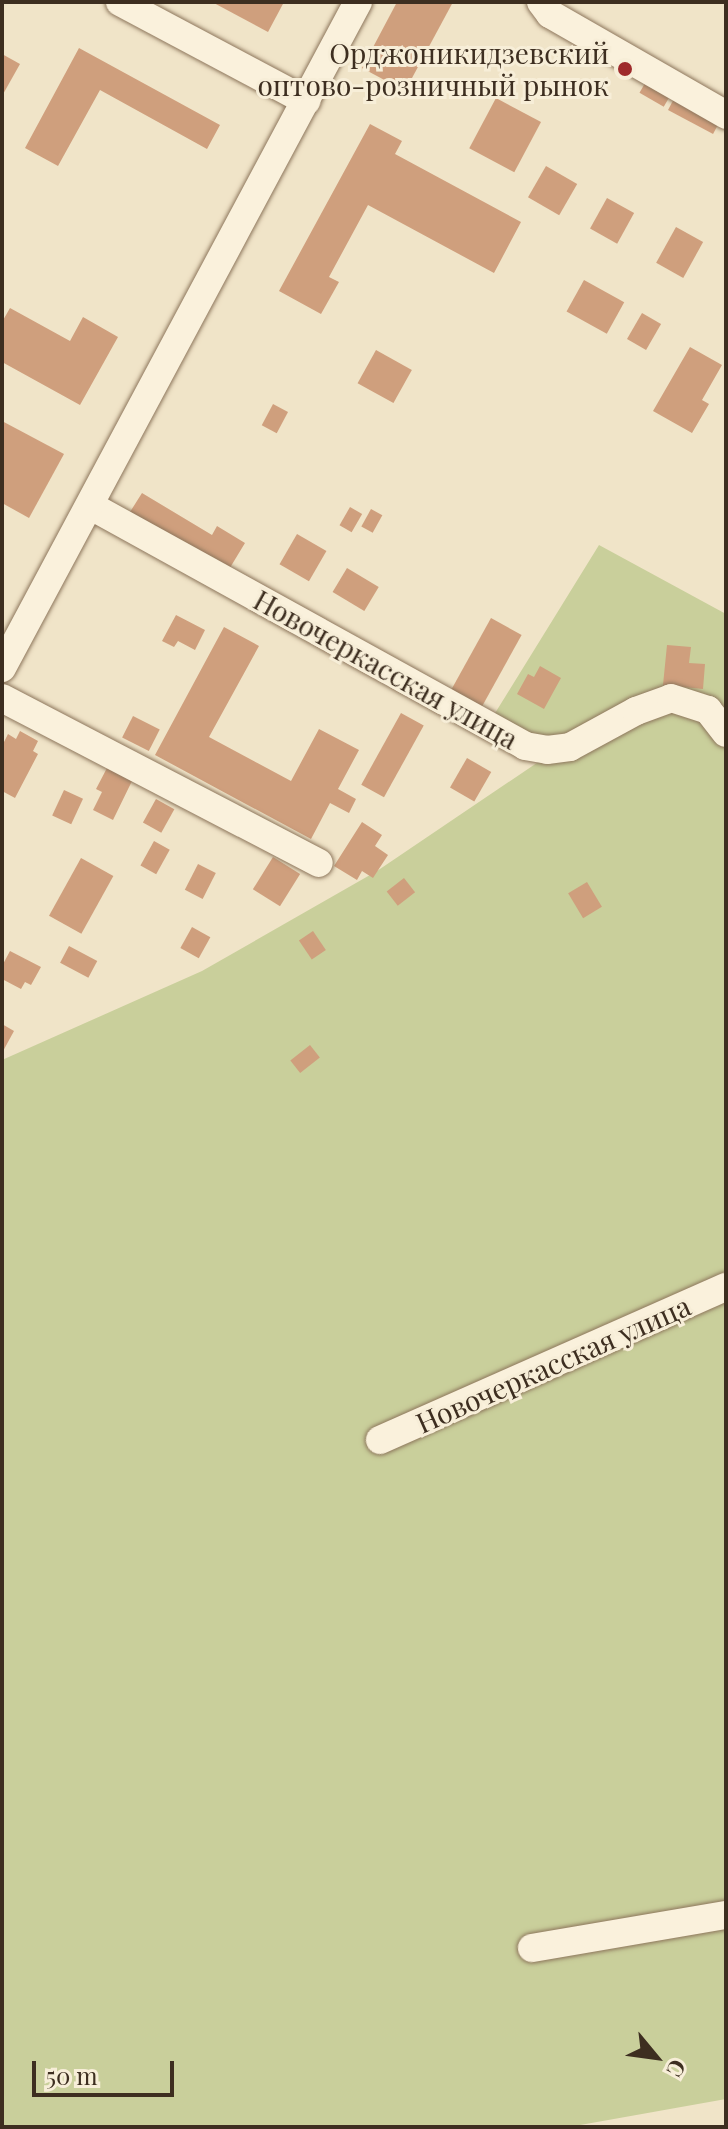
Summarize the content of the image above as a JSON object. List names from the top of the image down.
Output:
{
  "streets": {
    "street": ["Новочеркасская улица"]
  },
  "places": ["Орджоникидзевский оптово-розничный рынок"],
  "scale_bar": "50 m",
  "north": "bottom right"
}
